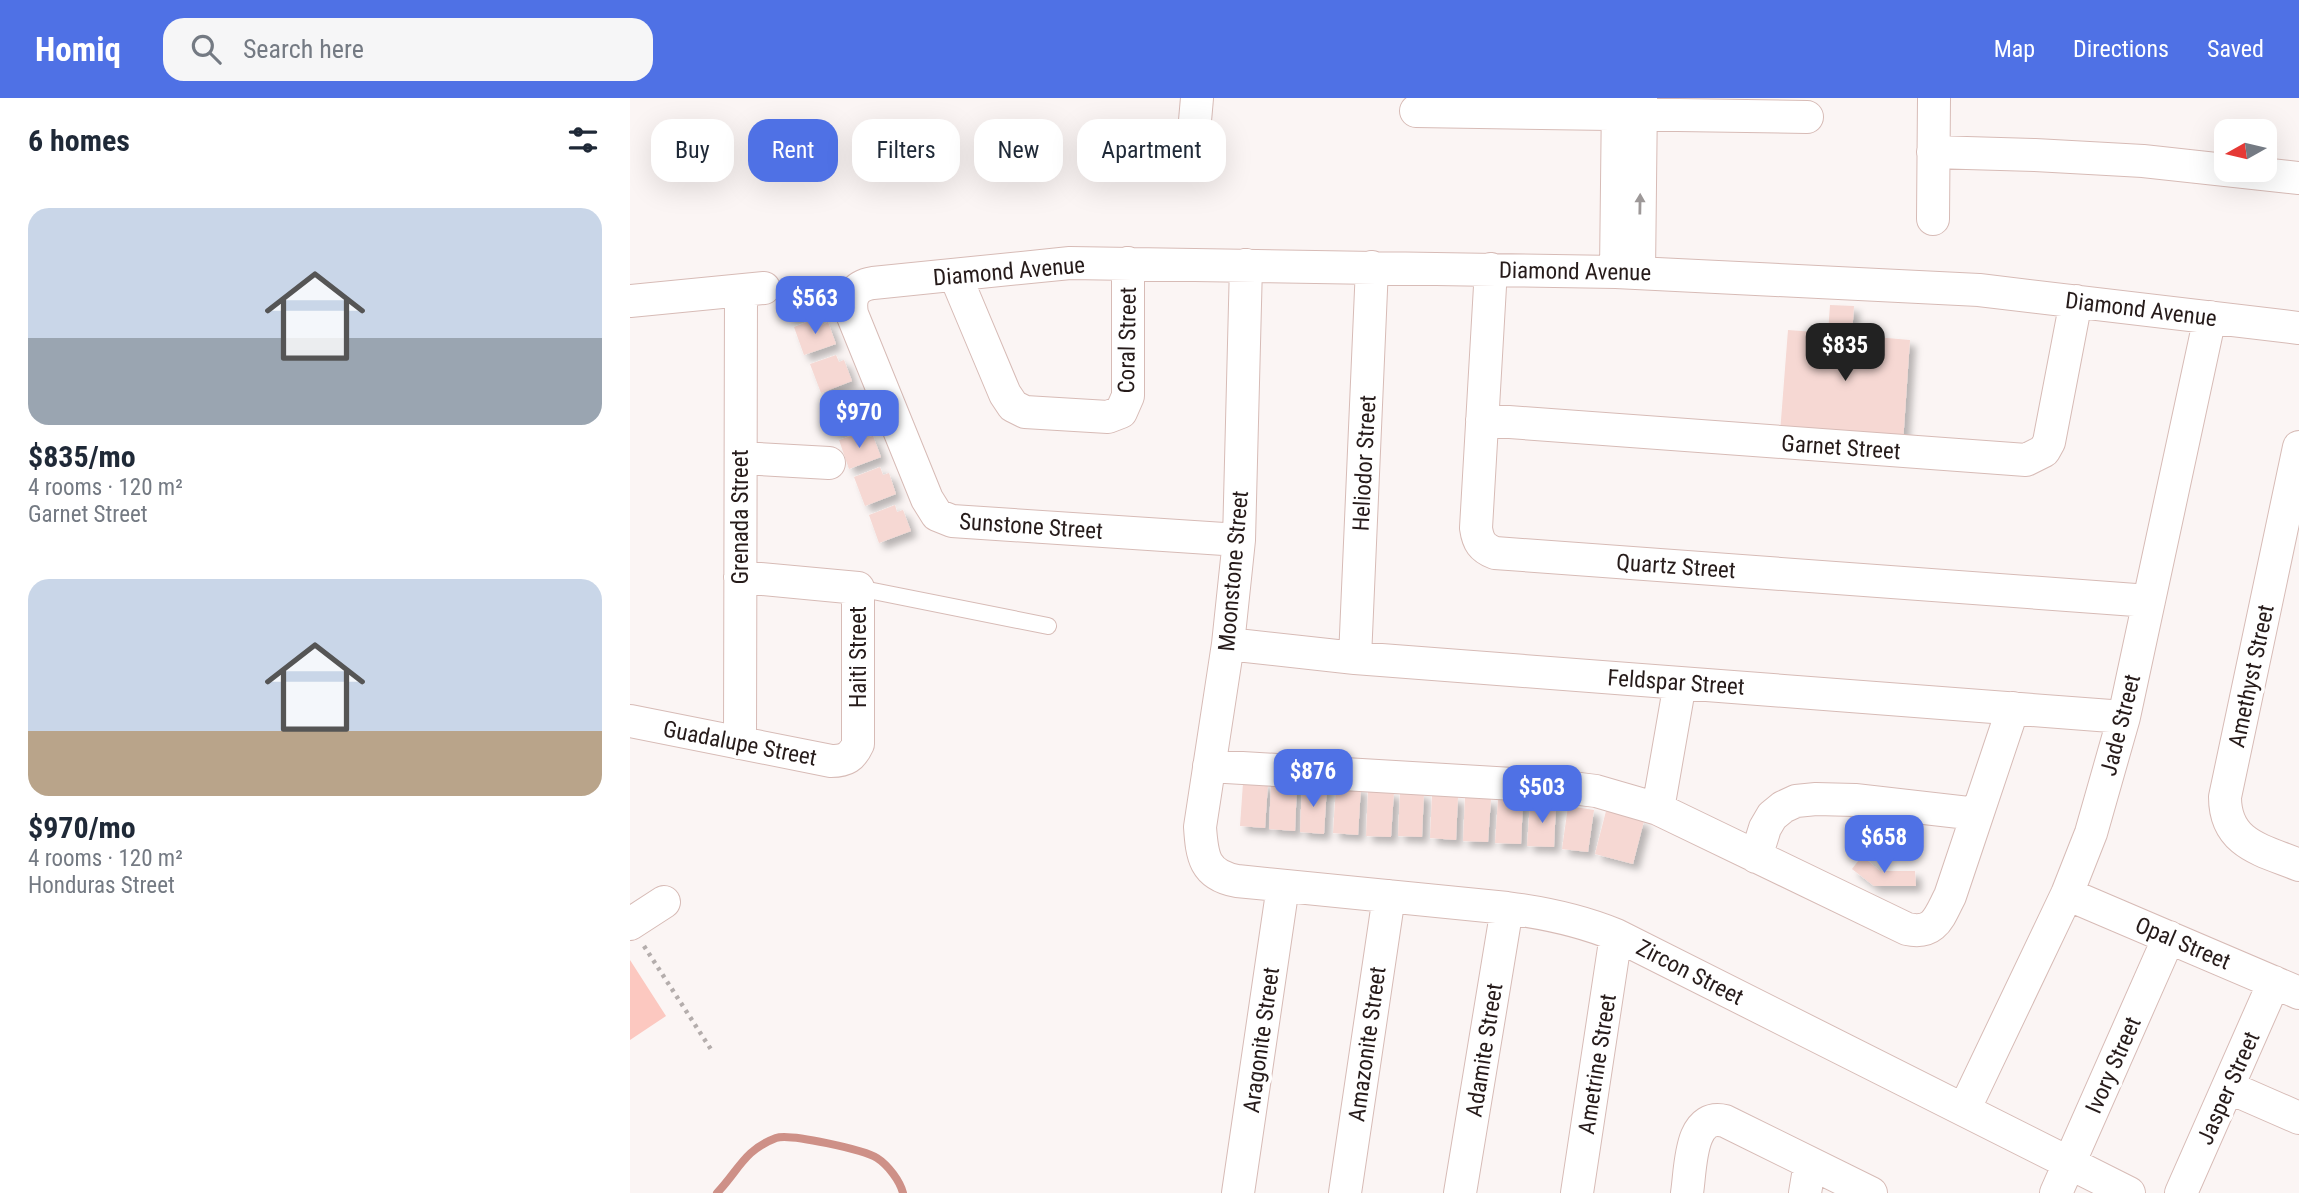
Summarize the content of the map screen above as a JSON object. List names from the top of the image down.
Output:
{
  "streets": {
    "street": [
      "Diamond Avenue",
      "Coral Street",
      "Garnet Street",
      "Heliodor Street",
      "Grenada Street",
      "Sunstone Street",
      "Quartz Street",
      "Moonstone Street",
      "Haiti Street",
      "Amethyst Street",
      "Feldspar Street",
      "Jade Street",
      "Guadalupe Street",
      "Opal Street",
      "Zircon Street",
      "Aragonite Street",
      "Amazonite Street",
      "Adamite Street",
      "Ametrine Street",
      "Ivory Street",
      "Jasper Street"
    ]
  },
  "crossings": [
    ["Diamond Avenue", "Coral Street"],
    ["Diamond Avenue", "Garnet Street"],
    ["Diamond Avenue", "Heliodor Street"],
    ["Diamond Avenue", "Sunstone Street"],
    ["Diamond Avenue", "Quartz Street"],
    ["Diamond Avenue", "Moonstone Street"],
    ["Diamond Avenue", "Jade Street"],
    ["Garnet Street", "Quartz Street"],
    ["Heliodor Street", "Feldspar Street"],
    ["Grenada Street", "Haiti Street"],
    ["Grenada Street", "Guadalupe Street"],
    ["Sunstone Street", "Moonstone Street"],
    ["Quartz Street", "Jade Street"],
    ["Moonstone Street", "Feldspar Street"],
    ["Moonstone Street", "Zircon Street"],
    ["Haiti Street", "Guadalupe Street"],
    ["Feldspar Street", "Jade Street"],
    ["Jade Street", "Opal Street"],
    ["Jade Street", "Zircon Street"],
    ["Opal Street", "Ivory Street"],
    ["Opal Street", "Jasper Street"],
    ["Zircon Street", "Aragonite Street"],
    ["Zircon Street", "Amazonite Street"],
    ["Zircon Street", "Adamite Street"],
    ["Zircon Street", "Ametrine Street"],
    ["Zircon Street", "Ivory Street"]
  ],
  "north": "left",
  "page": {
    "header": "Homiq",
    "search": "Search here",
    "nav": ["Map", "Directions", "Saved"],
    "heading": "6 homes",
    "chip": [
      "Buy",
      "Rent",
      "Filters",
      "New",
      "Apartment"
    ],
    "list": [
      {
        "name": "$835/mo",
        "note": "4 rooms · 120 m² · Garnet Street"
      },
      {
        "name": "$970/mo",
        "note": "4 rooms · 120 m² · Honduras Street"
      }
    ],
    "price": [
      "$563",
      "$835",
      "$970",
      "$876",
      "$503",
      "$658"
    ]
  }
}
